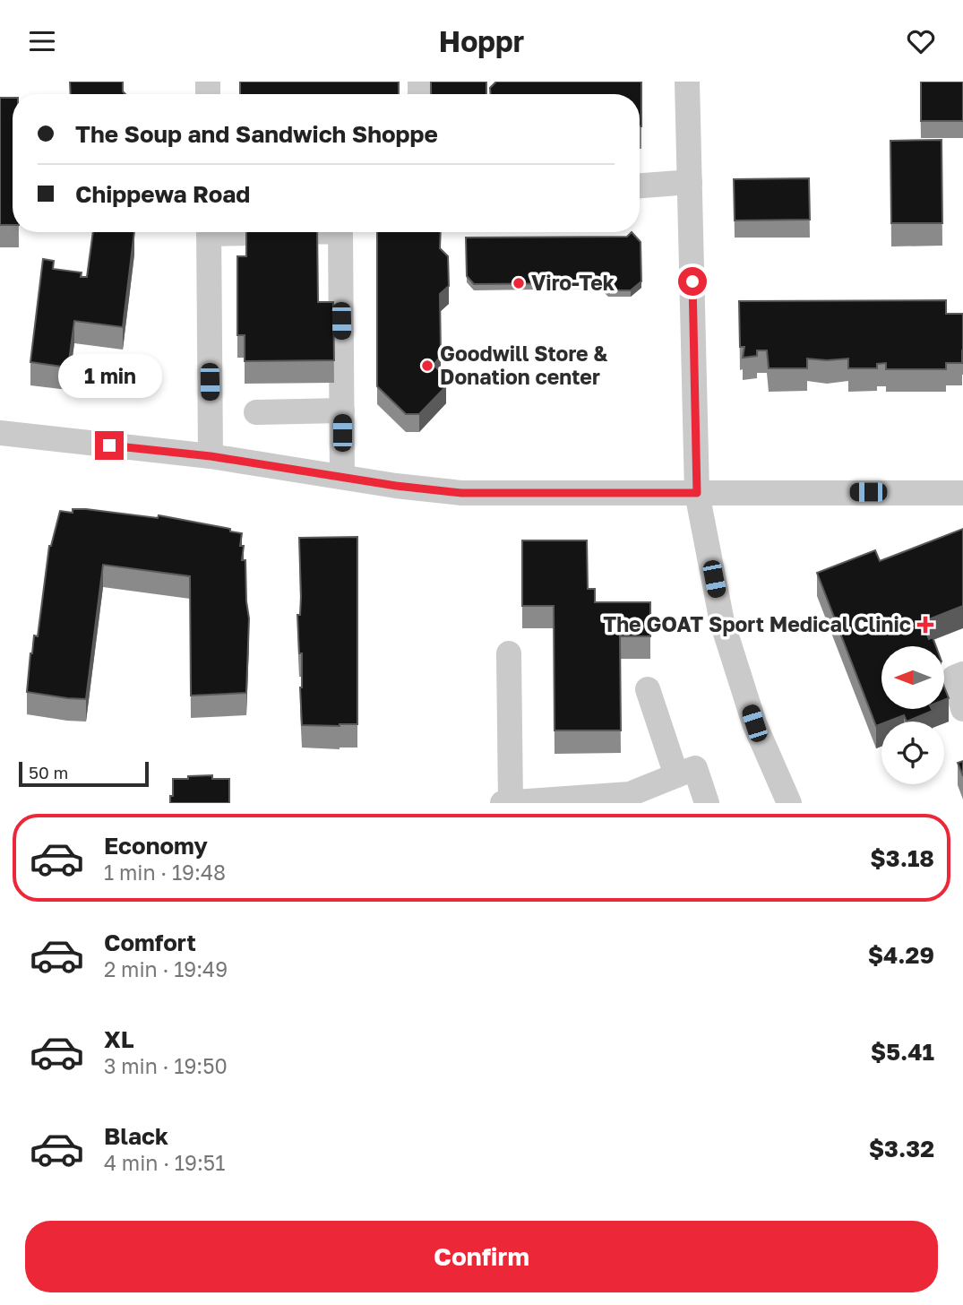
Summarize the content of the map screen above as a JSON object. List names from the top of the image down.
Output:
{
  "places": {
    "other": ["Viro-Tek", "Goodwill Store & Donation center"],
    "health": ["The GOAT Sport Medical Clinic"]
  },
  "scale_bar": "50 m",
  "north": "left",
  "page": {
    "header": "Hoppr",
    "banner": ["The Soup and Sandwich Shoppe", "Chippewa Road"],
    "bubble": "1 min",
    "scale": "50 m",
    "list": [
      {
        "name": "Economy",
        "note": "1 min · 19:48",
        "value": "$3.18"
      },
      {
        "name": "Comfort",
        "note": "2 min · 19:49",
        "value": "$4.29"
      },
      {
        "name": "XL",
        "note": "3 min · 19:50",
        "value": "$5.41"
      },
      {
        "name": "Black",
        "note": "4 min · 19:51",
        "value": "$3.32"
      }
    ],
    "buttons": "Confirm"
  }
}
